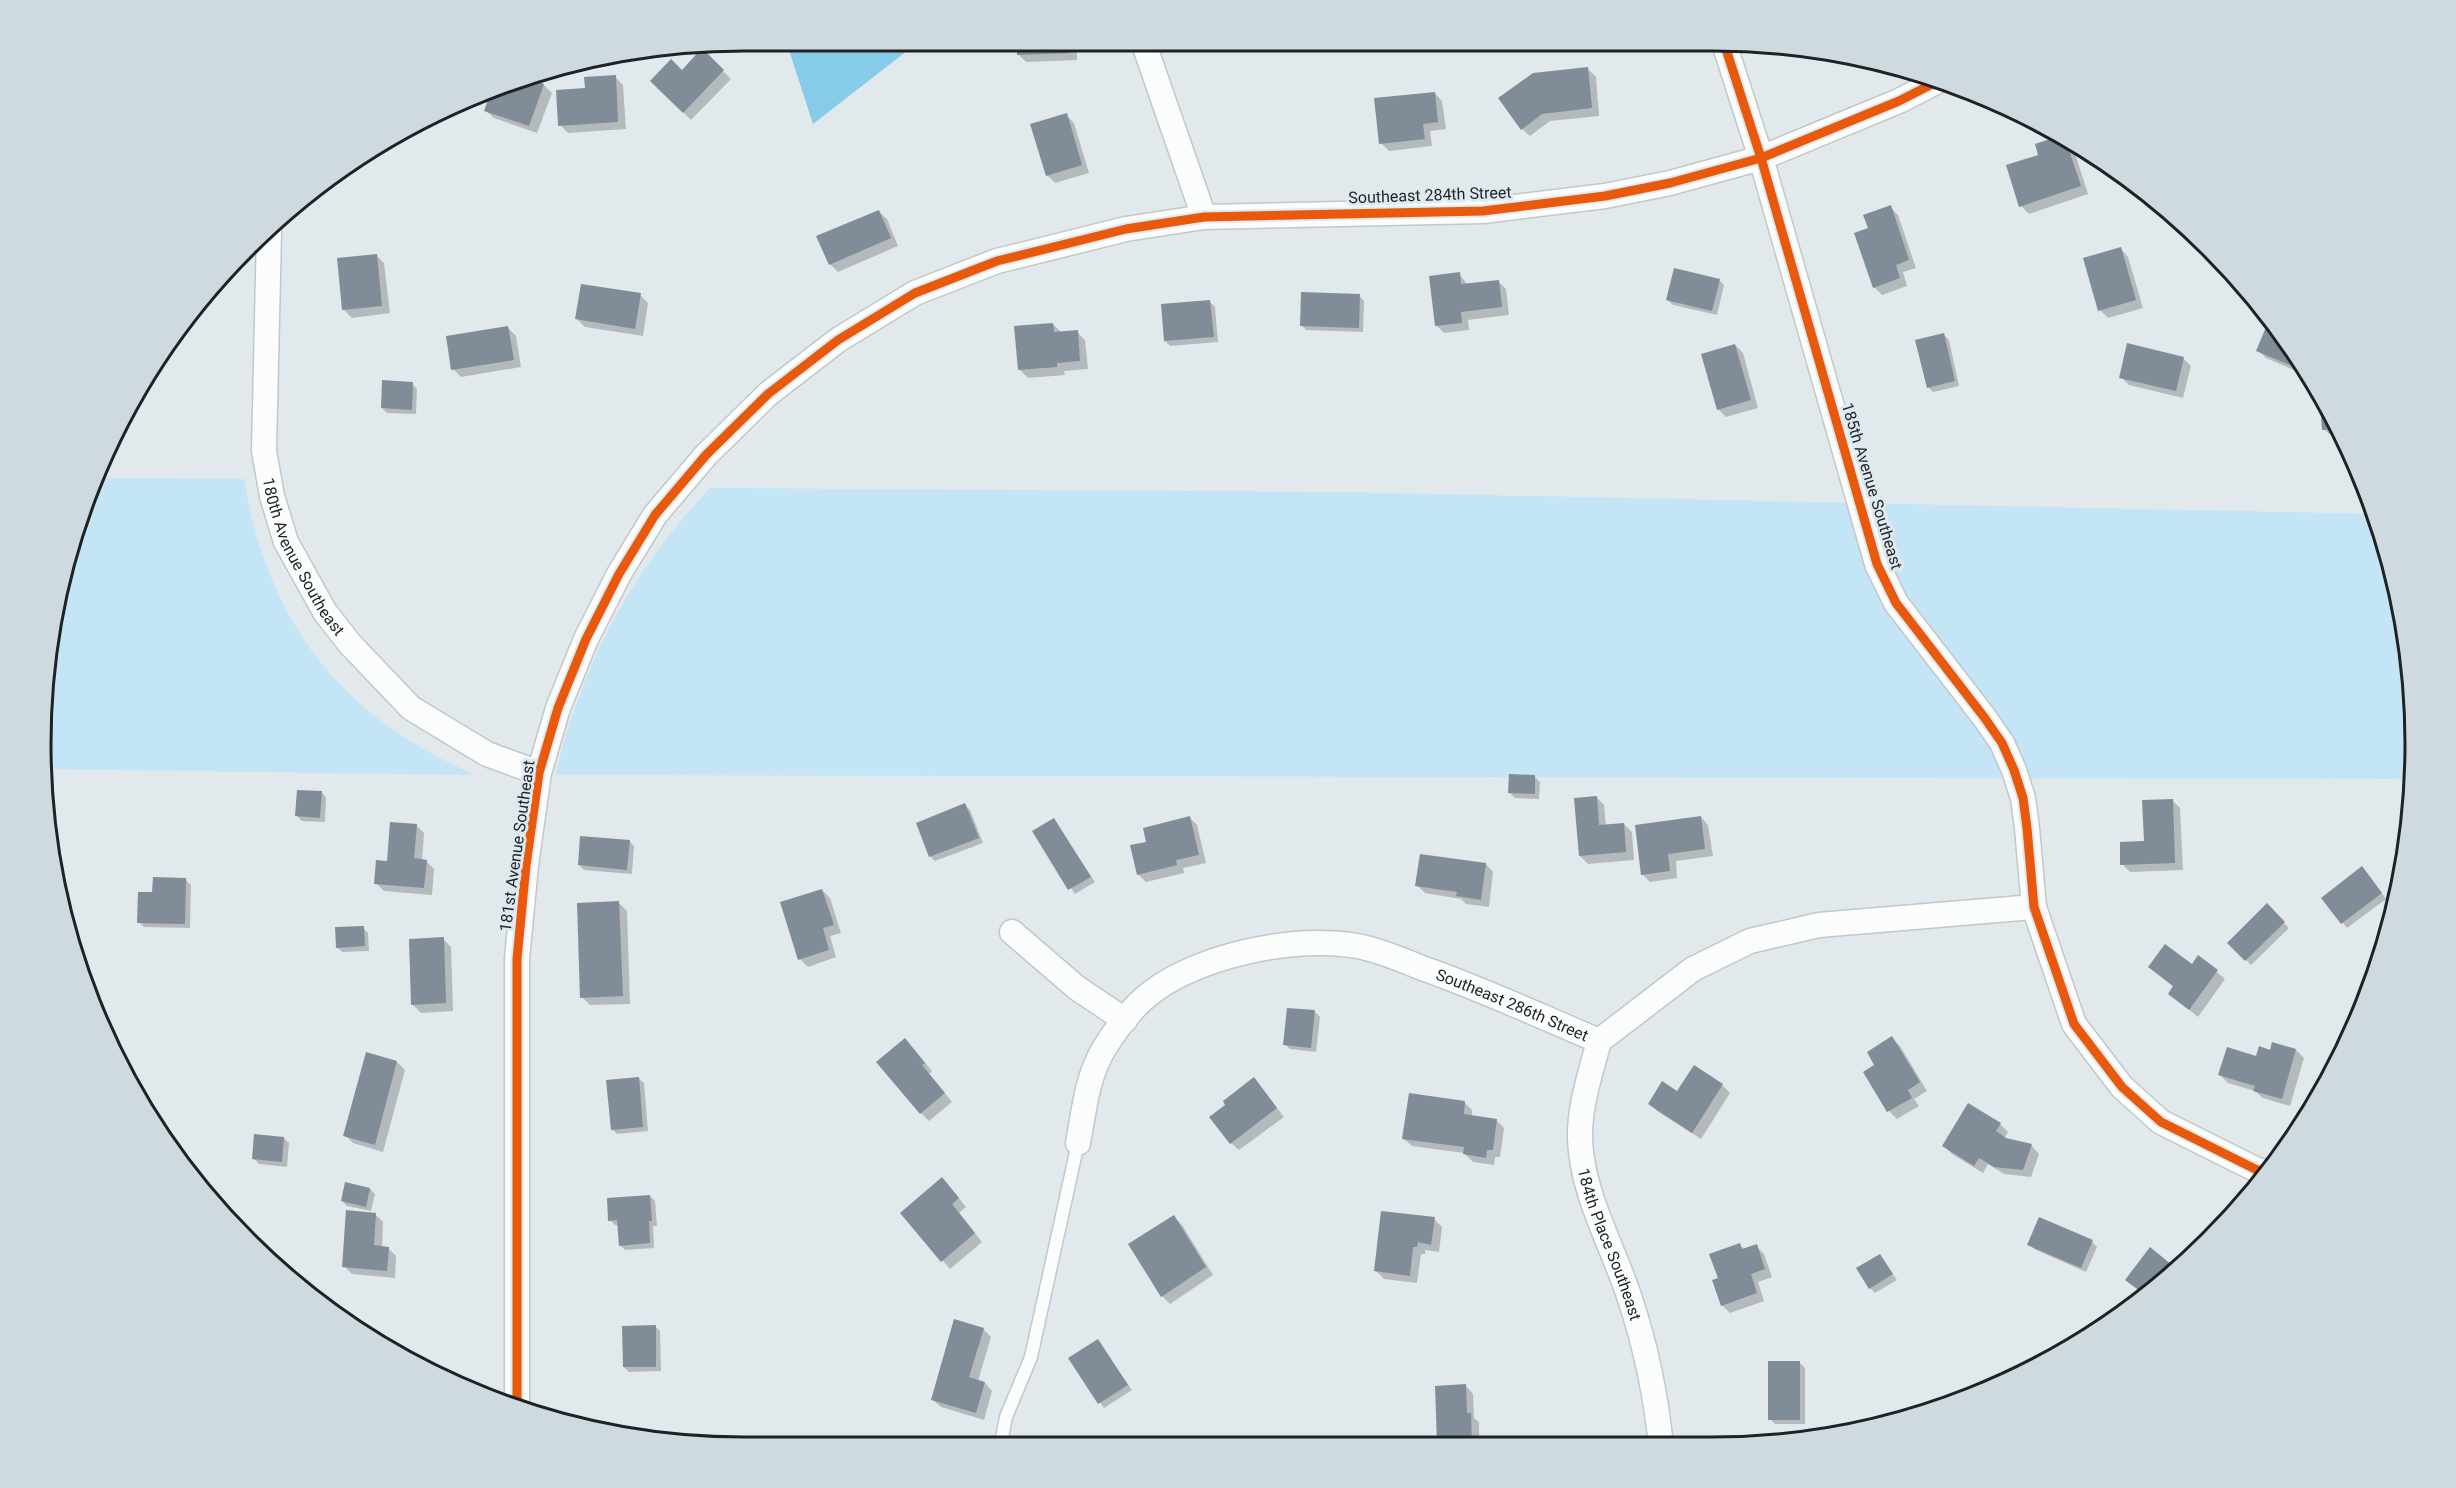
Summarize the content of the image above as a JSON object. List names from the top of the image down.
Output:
{
  "streets": {
    "street": [
      "Southeast 284th Street",
      "185th Avenue Southeast",
      "180th Avenue Southeast",
      "181st Avenue Southeast",
      "Southeast 286th Street",
      "184th Place Southeast"
    ]
  },
  "crossings": [
    ["Southeast 284th Street", "185th Avenue Southeast"],
    ["Southeast 284th Street", "181st Avenue Southeast"],
    ["185th Avenue Southeast", "Southeast 286th Street"],
    ["180th Avenue Southeast", "181st Avenue Southeast"],
    ["Southeast 286th Street", "184th Place Southeast"]
  ]
}
